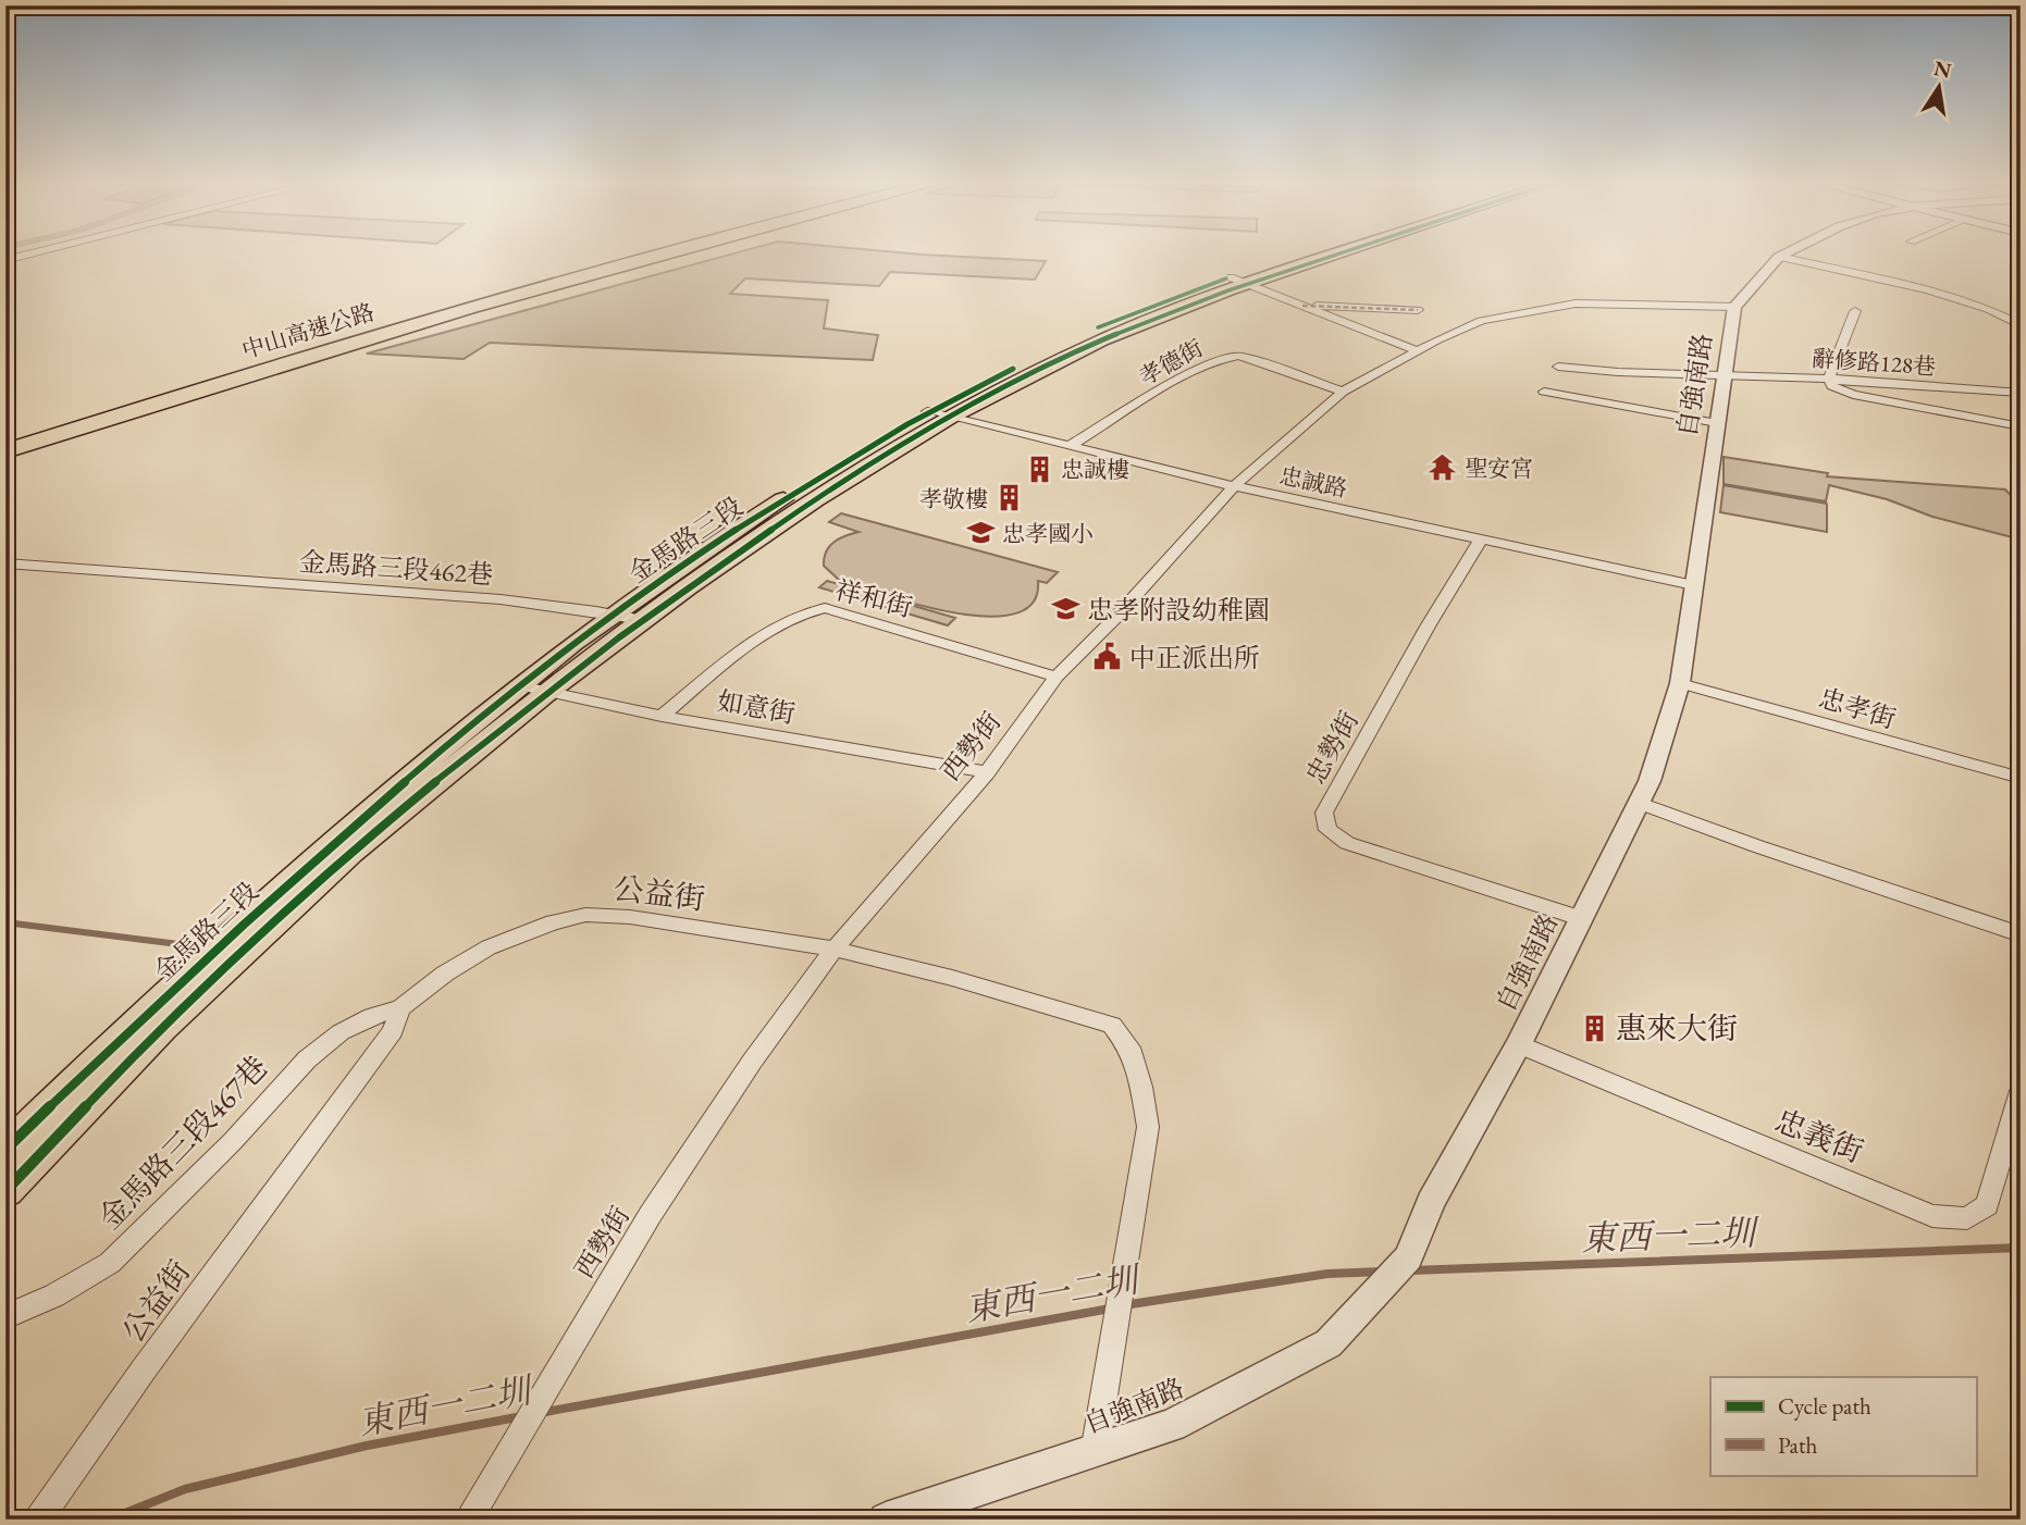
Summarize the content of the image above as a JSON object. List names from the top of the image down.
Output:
{
  "streets": {
    "highway": ["中山高速公路"],
    "main road": ["金馬路三段"],
    "street": [
      "孝德街",
      "辭修路128巷",
      "自強南路",
      "忠誠路",
      "金馬路三段462巷",
      "祥和街",
      "如意街",
      "忠孝街",
      "西勢街",
      "忠勢街",
      "公益街",
      "忠義街",
      "金馬路三段467巷"
    ]
  },
  "crossings": [
    ["孝德街", "忠誠路"],
    ["孝德街", "西勢街"],
    ["辭修路128巷", "自強南路"],
    ["自強南路", "忠誠路"],
    ["自強南路", "忠孝街"],
    ["自強南路", "西勢街"],
    ["自強南路", "忠勢街"],
    ["自強南路", "公益街"],
    ["自強南路", "忠義街"],
    ["忠誠路", "金馬路三段"],
    ["忠誠路", "西勢街"],
    ["忠誠路", "忠勢街"],
    ["金馬路三段", "金馬路三段462巷"],
    ["金馬路三段", "如意街"],
    ["祥和街", "如意街"],
    ["祥和街", "西勢街"],
    ["如意街", "西勢街"],
    ["西勢街", "公益街"],
    ["公益街", "金馬路三段467巷"]
  ],
  "water": ["東西一二圳"],
  "places": {
    "temple": ["聖安宮"],
    "building": ["忠誠樓", "孝敬樓", "惠來大街"],
    "school or university": ["忠孝國小", "忠孝附設幼稚園"],
    "public building": ["中正派出所"]
  },
  "legend": ["Cycle path", "Path"],
  "north": "top"
}
